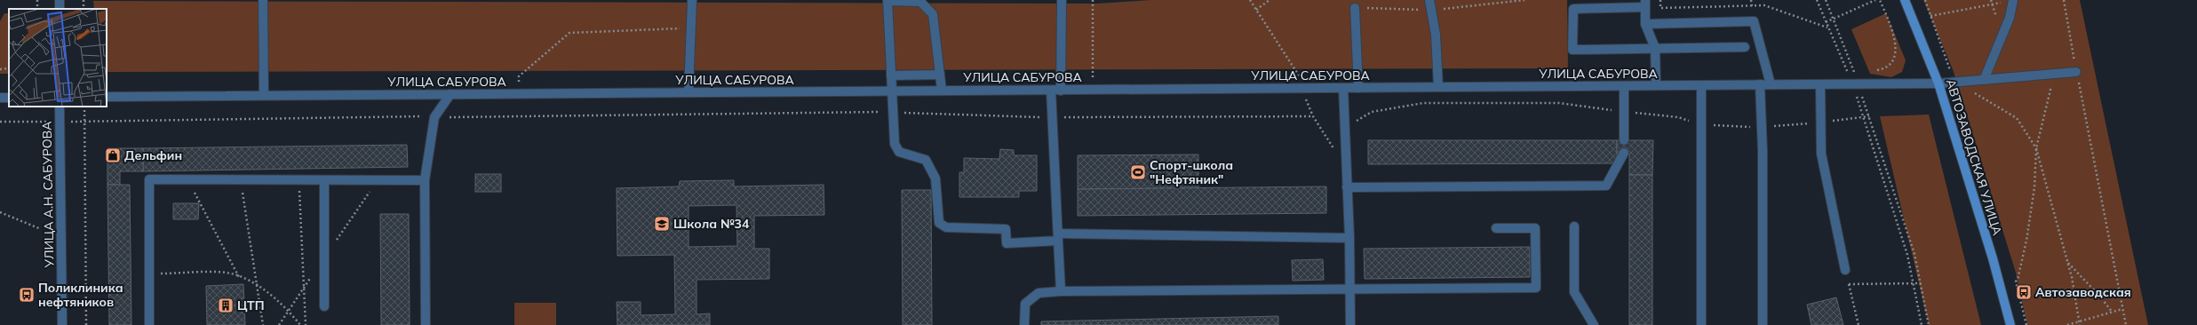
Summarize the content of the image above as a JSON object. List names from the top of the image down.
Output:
{
  "streets": {
    "main road": ["АВТОЗАВОДСКАЯ УЛИЦА"],
    "street": ["УЛИЦА САБУРОВА", "УЛИЦА А.Н. САБУРОВА"]
  },
  "crossings": [
    ["УЛИЦА САБУРОВА", "АВТОЗАВОДСКАЯ УЛИЦА"]
  ],
  "places": {
    "shop": ["Дельфин"],
    "sports": ["Спорт-школа \"Нефтяник\""],
    "school or university": ["Школа №34"],
    "bus stop": ["Автозаводская", "Поликлиника нефтяников"],
    "building": ["ЦТП"]
  }
}
